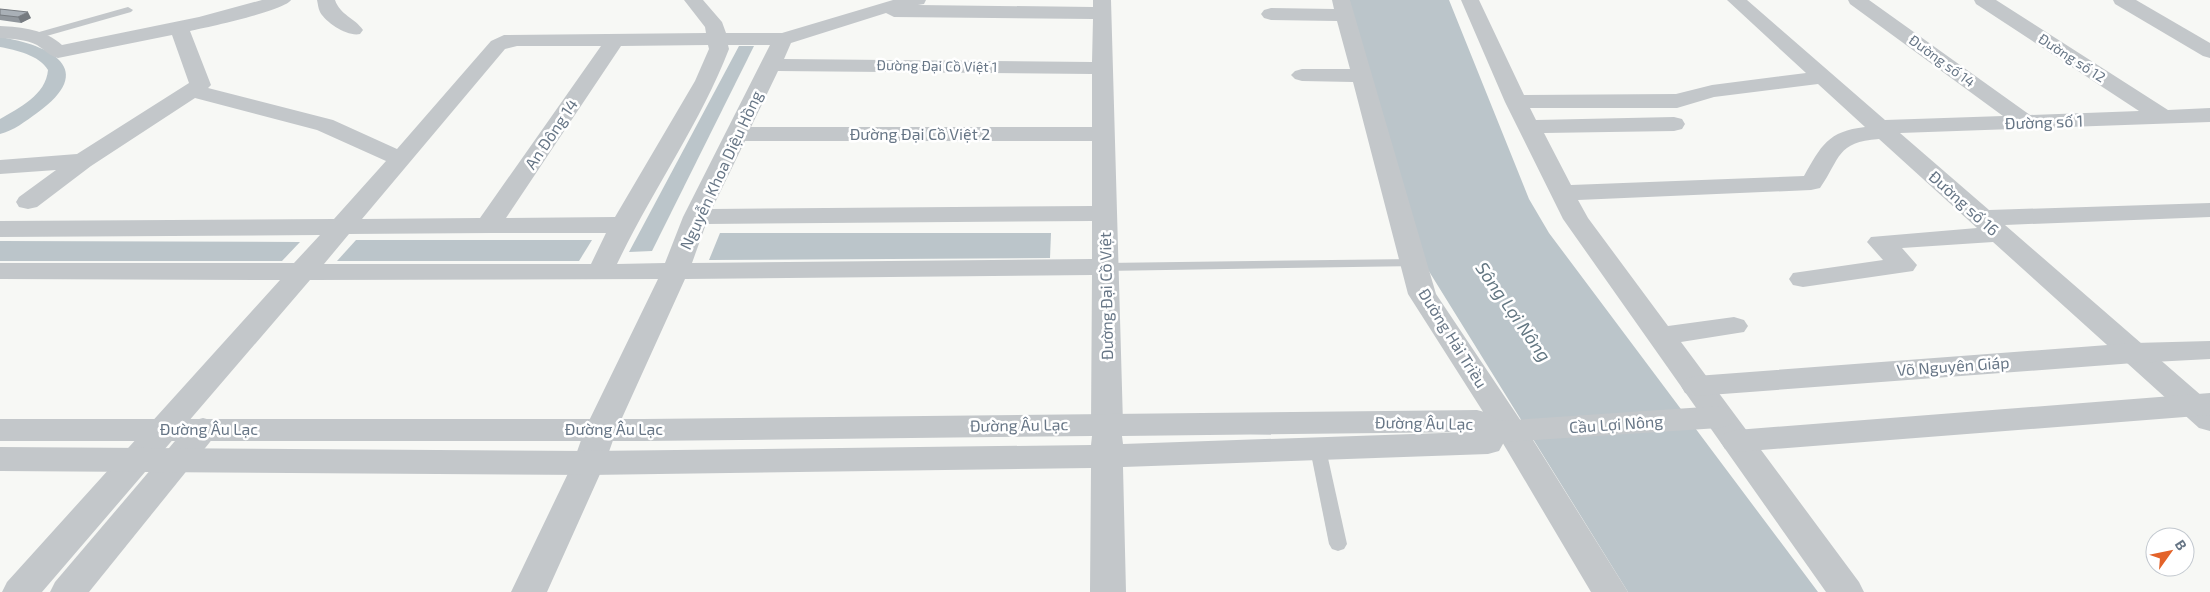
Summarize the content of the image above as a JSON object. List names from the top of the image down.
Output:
{
  "streets": {
    "street": [
      "Đường số 12",
      "Đường số 14",
      "Đường Đại Cồ Việt 1",
      "Đường số 1",
      "An Đông 14",
      "Đường Đại Cồ Việt 2",
      "Nguyễn Khoa Diệu Hồng",
      "Đường số 16",
      "Đường Đại Cồ Việt",
      "Đường Hải Triều",
      "Võ Nguyên Giáp",
      "Đường Âu Lạc",
      "Cầu Lợi Nông"
    ]
  },
  "crossings": [
    ["Đường số 12", "Đường số 1"],
    ["Đường số 14", "Đường số 1"],
    ["Đường Đại Cồ Việt 1", "Nguyễn Khoa Diệu Hồng"],
    ["Đường Đại Cồ Việt 1", "Đường Đại Cồ Việt"],
    ["Đường số 1", "Đường số 16"],
    ["Đường Đại Cồ Việt 2", "Nguyễn Khoa Diệu Hồng"],
    ["Đường Đại Cồ Việt 2", "Đường Đại Cồ Việt"],
    ["Nguyễn Khoa Diệu Hồng", "Đường Âu Lạc"],
    ["Đường số 16", "Võ Nguyên Giáp"],
    ["Đường Đại Cồ Việt", "Đường Âu Lạc"],
    ["Đường Hải Triều", "Đường Âu Lạc"],
    ["Đường Hải Triều", "Cầu Lợi Nông"],
    ["Đường Âu Lạc", "Cầu Lợi Nông"]
  ],
  "water": ["Sông Lợi Nông"],
  "north": "top right"
}
